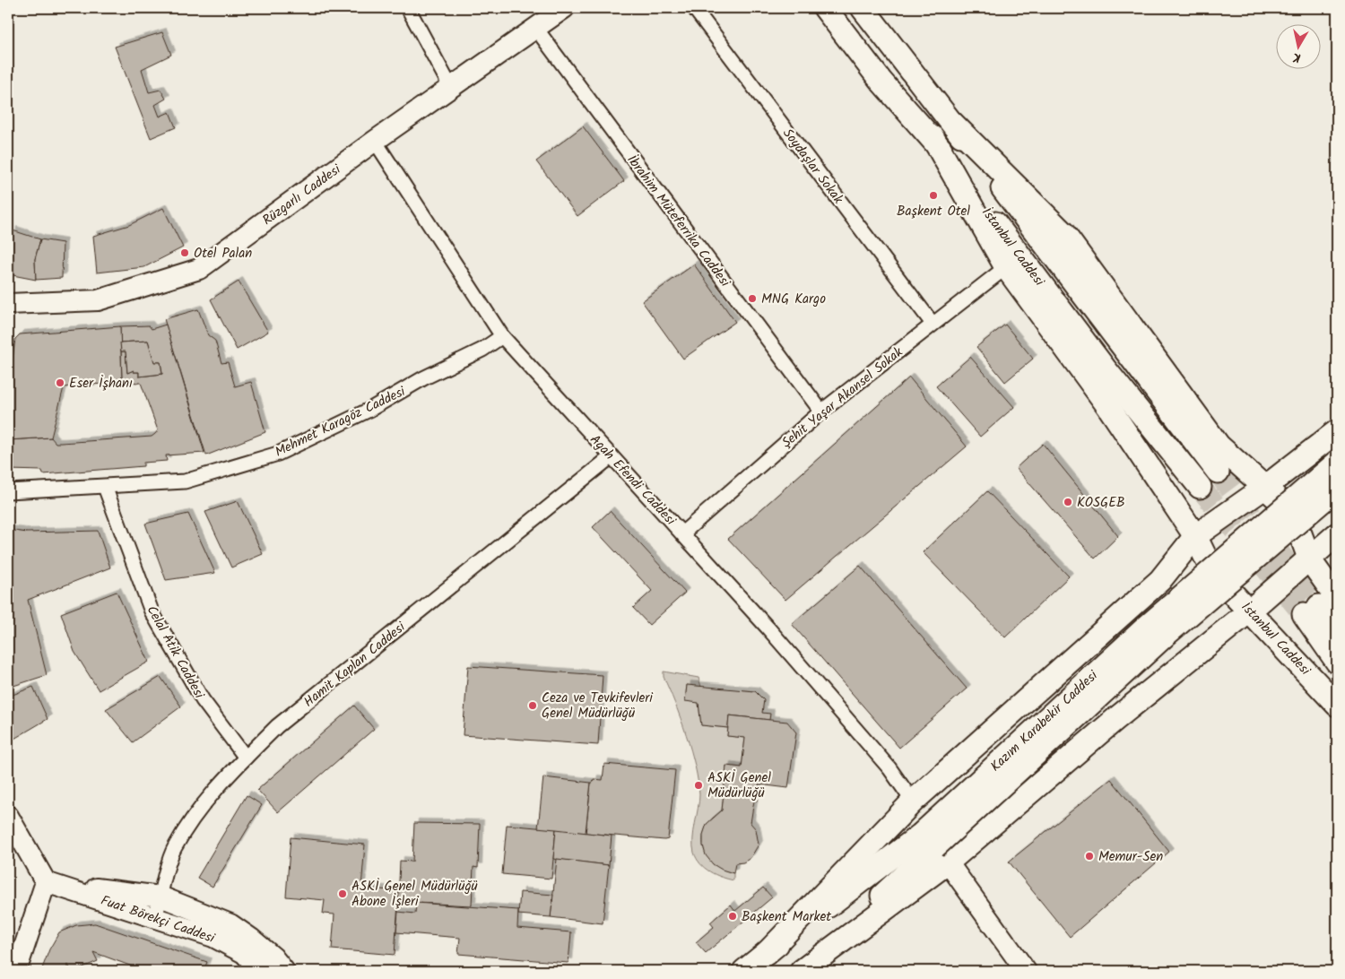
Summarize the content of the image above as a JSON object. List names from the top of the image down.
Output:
{
  "streets": {
    "main road": ["İstanbul Caddesi", "Kazım Karabekir Caddesi"],
    "street": [
      "Soydaşlar Sokak",
      "Rüzgarlı Caddesi",
      "İbrahim Müteferrika Caddesi",
      "Şehit Yaşar Akansel Sokak",
      "Mehmet Karagöz Caddesi",
      "Agah Efendi Caddesi",
      "Celal Atik Caddesi",
      "Hamit Kaplan Caddesi",
      "Fuat Börekçi Caddesi"
    ]
  },
  "crossings": [
    ["Soydaşlar Sokak", "Şehit Yaşar Akansel Sokak"],
    ["Rüzgarlı Caddesi", "İbrahim Müteferrika Caddesi"],
    ["Rüzgarlı Caddesi", "Agah Efendi Caddesi"],
    ["İbrahim Müteferrika Caddesi", "Şehit Yaşar Akansel Sokak"],
    ["İstanbul Caddesi", "Şehit Yaşar Akansel Sokak"],
    ["Şehit Yaşar Akansel Sokak", "Agah Efendi Caddesi"],
    ["Mehmet Karagöz Caddesi", "Agah Efendi Caddesi"],
    ["Mehmet Karagöz Caddesi", "Celal Atik Caddesi"],
    ["Agah Efendi Caddesi", "Hamit Kaplan Caddesi"],
    ["Celal Atik Caddesi", "Hamit Kaplan Caddesi"],
    ["Hamit Kaplan Caddesi", "Fuat Börekçi Caddesi"]
  ],
  "places": [
    "Başkent Otel",
    "Otel Palan",
    "MNG Kargo",
    "Eser İşhanı",
    "KOSGEB",
    "Ceza ve Tevkifevleri Genel Müdürlüğü",
    "ASKİ Genel Müdürlüğü",
    "Memur-Sen",
    "ASKİ Genel Müdürlüğü Abone İşleri",
    "Başkent Market"
  ],
  "north": "bottom"
}
